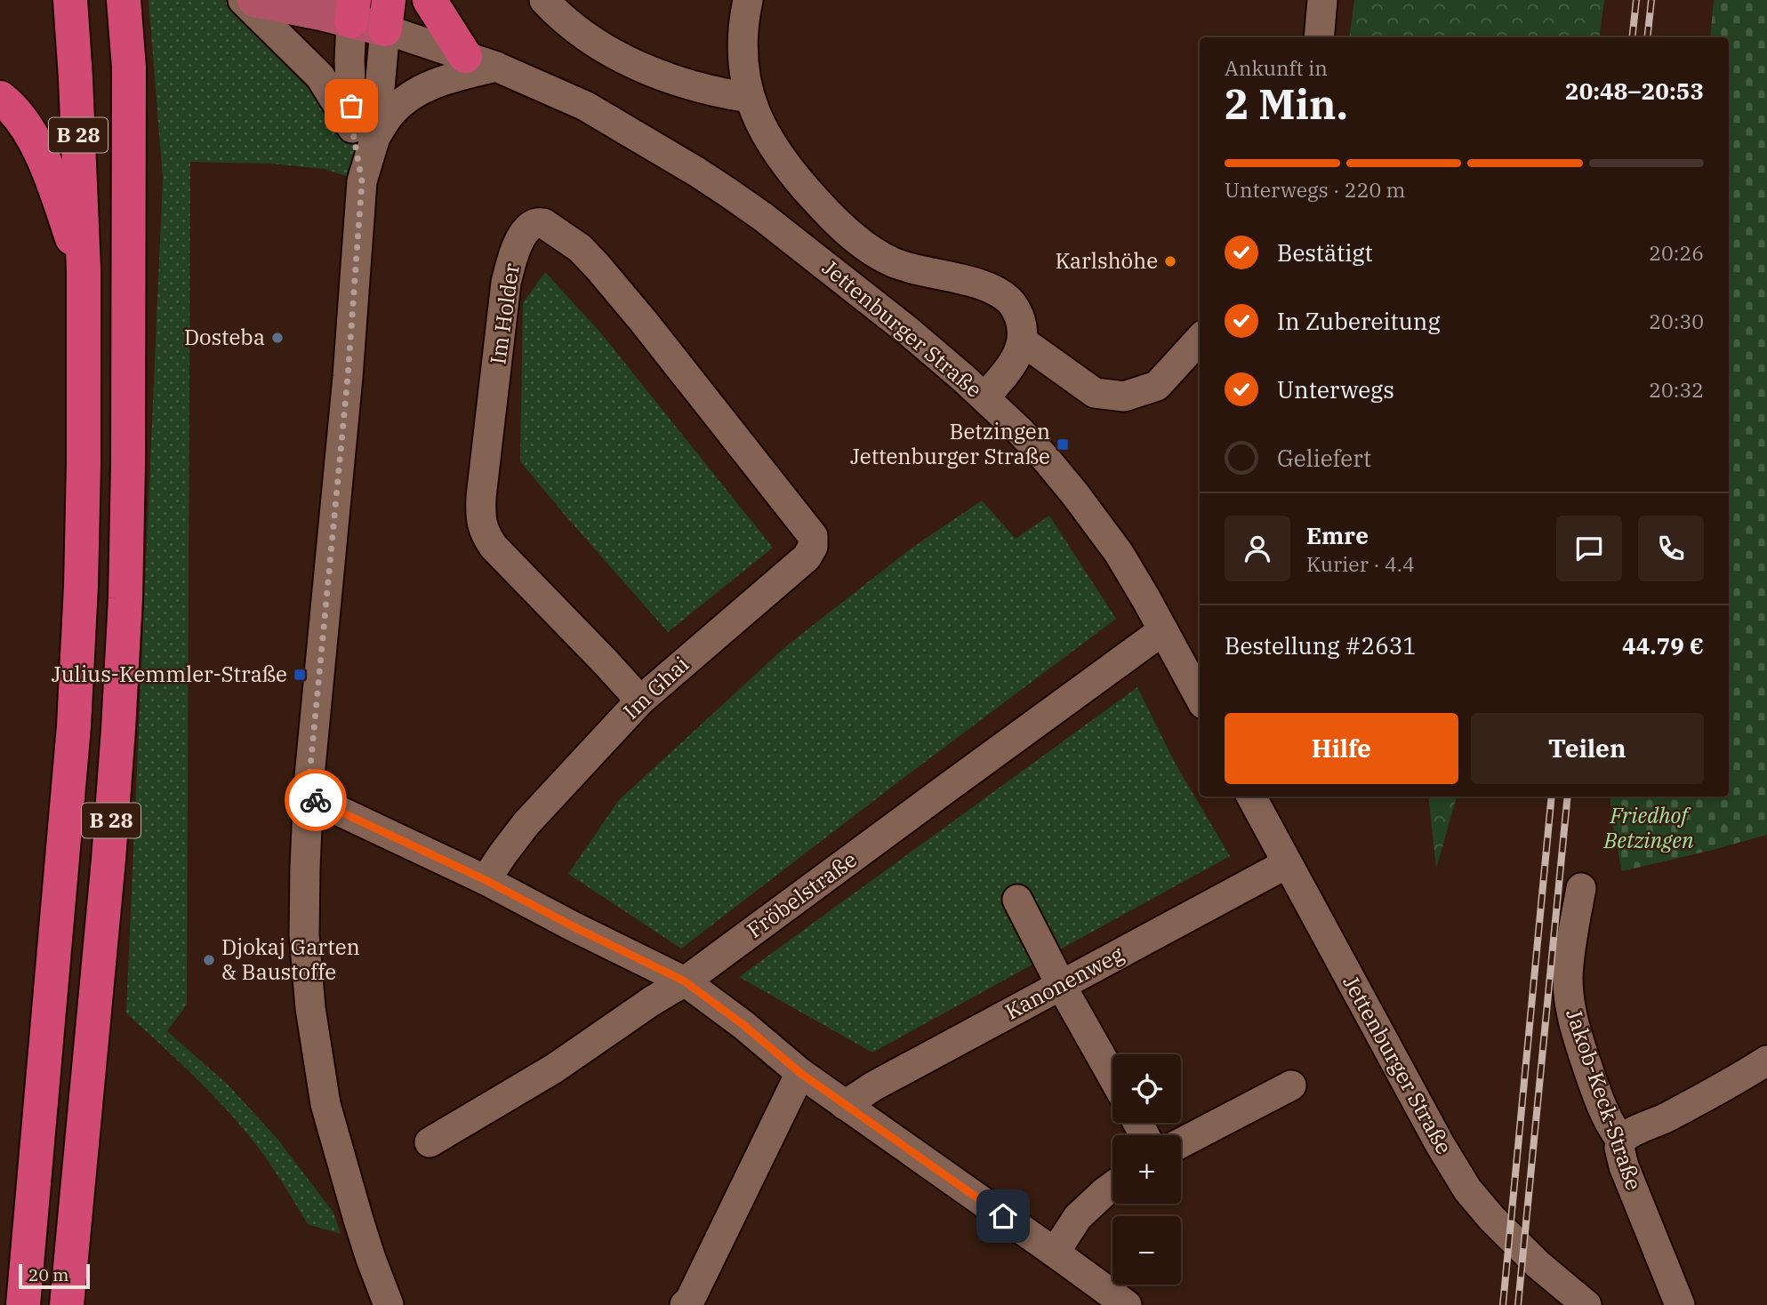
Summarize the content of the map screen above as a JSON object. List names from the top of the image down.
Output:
{
  "streets": {
    "highway": ["B 28"],
    "main road": ["Jettenburger Straße"],
    "street": [
      "Im Holder",
      "Im Ghai",
      "Fröbelstraße",
      "Kanonenweg",
      "Jakob-Keck-Straße"
    ]
  },
  "crossings": [
    ["Im Holder", "Im Ghai"],
    ["Jettenburger Straße", "Fröbelstraße"],
    ["Jettenburger Straße", "Kanonenweg"]
  ],
  "parks": ["Friedhof Betzingen"],
  "places": {
    "other": ["Karlshöhe", "Dosteba", "Djokaj Garten & Baustoffe"],
    "transit": ["Betzingen Jettenburger Straße", "Julius-Kemmler-Straße"]
  },
  "scale_bar": "20 m",
  "page": {
    "heading": ["2 Min.", "Ankunft in", "20:48–20:53"],
    "panel": [
      "Emre",
      "Kurier · 4.4",
      "Bestellung #2631",
      "44.79 €"
    ],
    "bar": "Unterwegs · 220 m",
    "list": [
      ["Bestätigt", "20:26"],
      ["In Zubereitung", "20:30"],
      ["Unterwegs", "20:32"],
      "Geliefert"
    ],
    "buttons": ["Hilfe", "Teilen"],
    "map_buttons": ["+", "−"],
    "scale": "20 m"
  }
}
